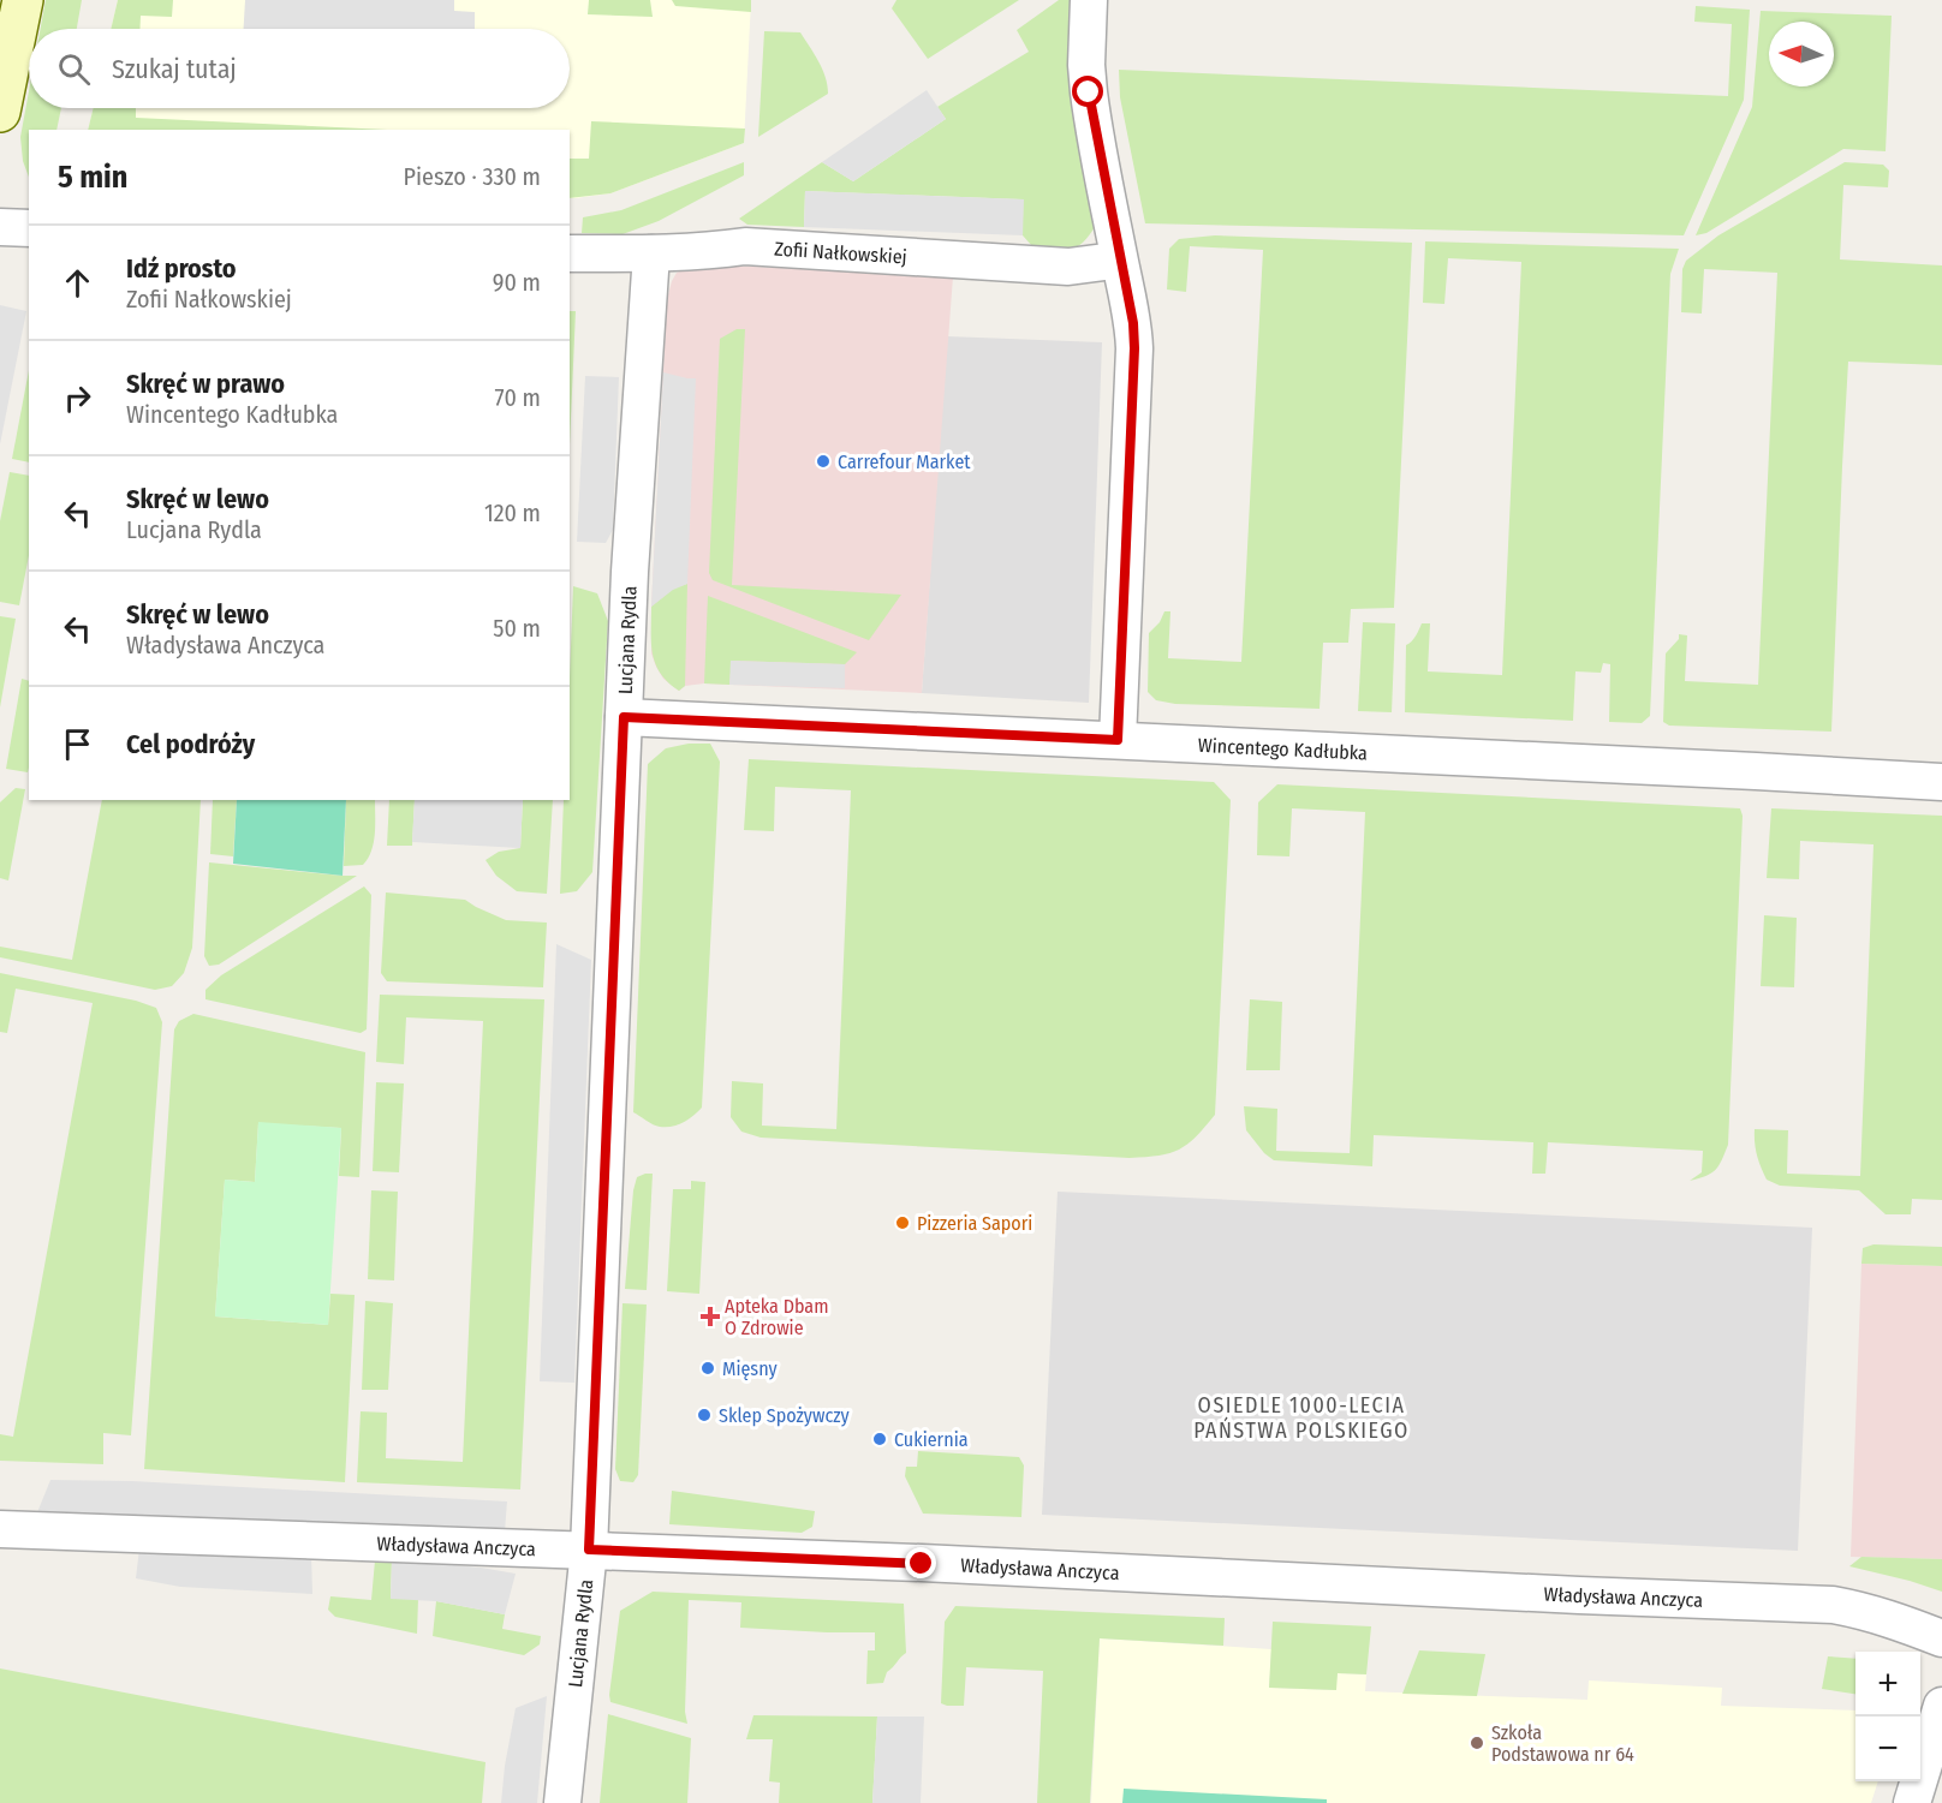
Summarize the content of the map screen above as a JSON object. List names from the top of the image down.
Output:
{
  "streets": {
    "street": [
      "Zofii Nałkowskiej",
      "Lucjana Rydla",
      "Wincentego Kadłubka",
      "Władysława Anczyca"
    ]
  },
  "crossings": [
    ["Zofii Nałkowskiej", "Lucjana Rydla"],
    ["Lucjana Rydla", "Wincentego Kadłubka"],
    ["Lucjana Rydla", "Władysława Anczyca"]
  ],
  "districts": ["OSIEDLE 1000-LECIA PAŃSTWA POLSKIEGO"],
  "places": {
    "other": [
      "Carrefour Market",
      "Pizzeria Sapori",
      "Mięsny",
      "Sklep Spożywczy",
      "Cukiernia",
      "Szkoła Podstawowa nr 64"
    ],
    "health": ["Apteka Dbam O Zdrowie"]
  },
  "north": "left",
  "page": {
    "search": "Szukaj tutaj",
    "heading": ["5 min", "Pieszo · 330 m"],
    "list": [
      ["Idź prosto", "Zofii Nałkowskiej", "90 m"],
      ["Skręć w prawo", "Wincentego Kadłubka", "70 m"],
      ["Skręć w lewo", "Lucjana Rydla", "120 m"],
      ["Skręć w lewo", "Władysława Anczyca", "50 m"],
      "Cel podróży"
    ],
    "map_buttons": ["+", "−"]
  }
}
